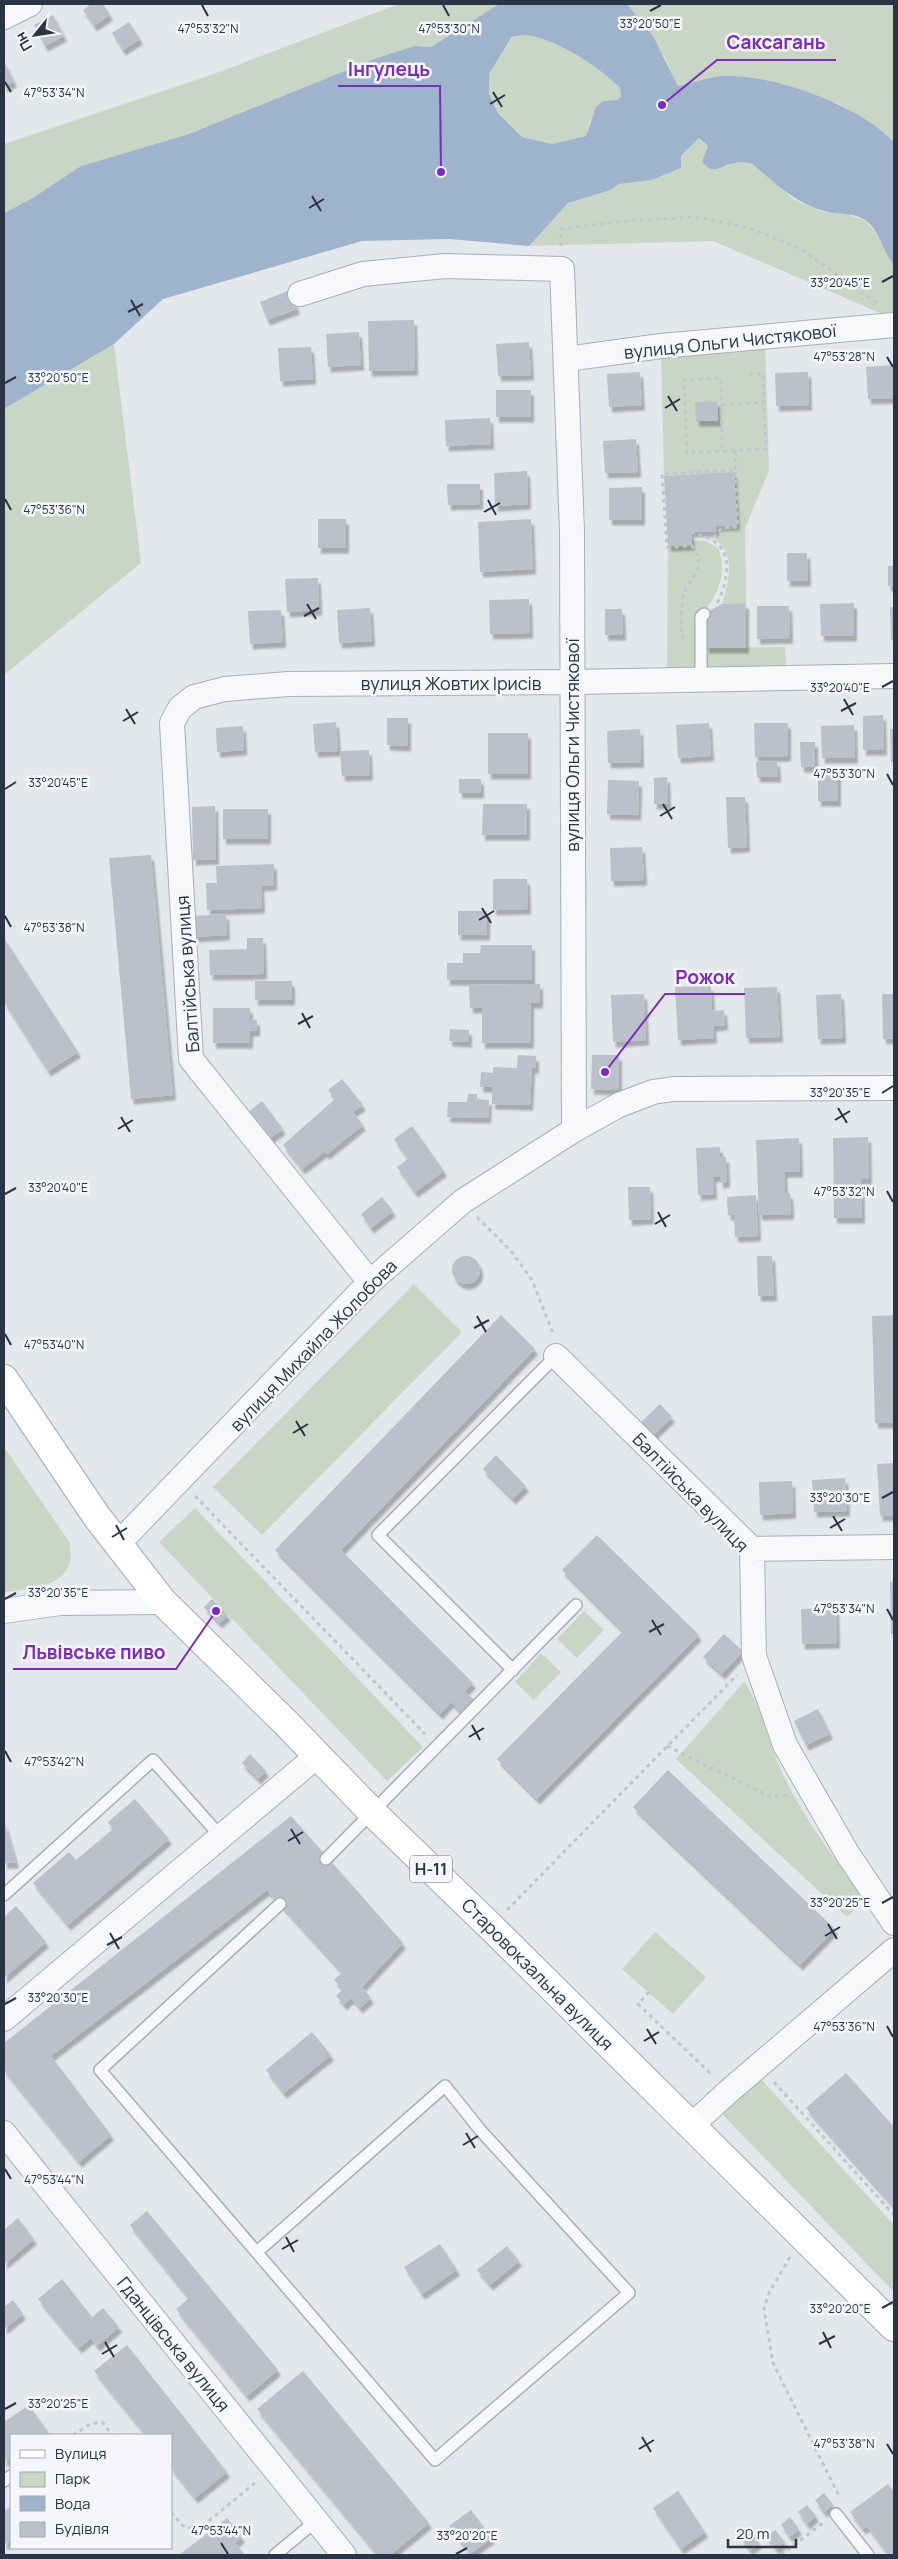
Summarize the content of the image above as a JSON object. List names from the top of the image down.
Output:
{
  "streets": {
    "main road": ["Н-11", "Старовокзальна вулиця"],
    "street": [
      "вулиця Ольги Чистякової",
      "вулиця Жовтих Ірисів",
      "Балтійська вулиця",
      "вулиця Михайла Жолобова",
      "Гданцівська вулиця"
    ]
  },
  "crossings": [
    ["вулиця Ольги Чистякової", "вулиця Жовтих Ірисів"],
    ["вулиця Ольги Чистякової", "вулиця Михайла Жолобова"],
    ["вулиця Жовтих Ірисів", "Балтійська вулиця"],
    ["Балтійська вулиця", "вулиця Михайла Жолобова"],
    ["вулиця Михайла Жолобова", "Старовокзальна вулиця"]
  ],
  "places": [
    "Саксагань",
    "Інгулець",
    "Рожок",
    "Львівське пиво"
  ],
  "legend": [
    "Вулиця",
    "Парк",
    "Вода",
    "Будівля"
  ],
  "scale_bar": "20 m",
  "north": "bottom left",
  "coordinates": [
    "33°20'50\"E",
    "47°53'32\"N",
    "47°53'30\"N",
    "47°53'34\"N",
    "33°20'45\"E",
    "47°53'28\"N",
    "47°53'36\"N",
    "33°20'40\"E",
    "47°53'38\"N",
    "33°20'35\"E",
    "47°53'40\"N",
    "33°20'30\"E",
    "47°53'42\"N",
    "33°20'25\"E",
    "47°53'44\"N",
    "33°20'20\"E"
  ]
}
